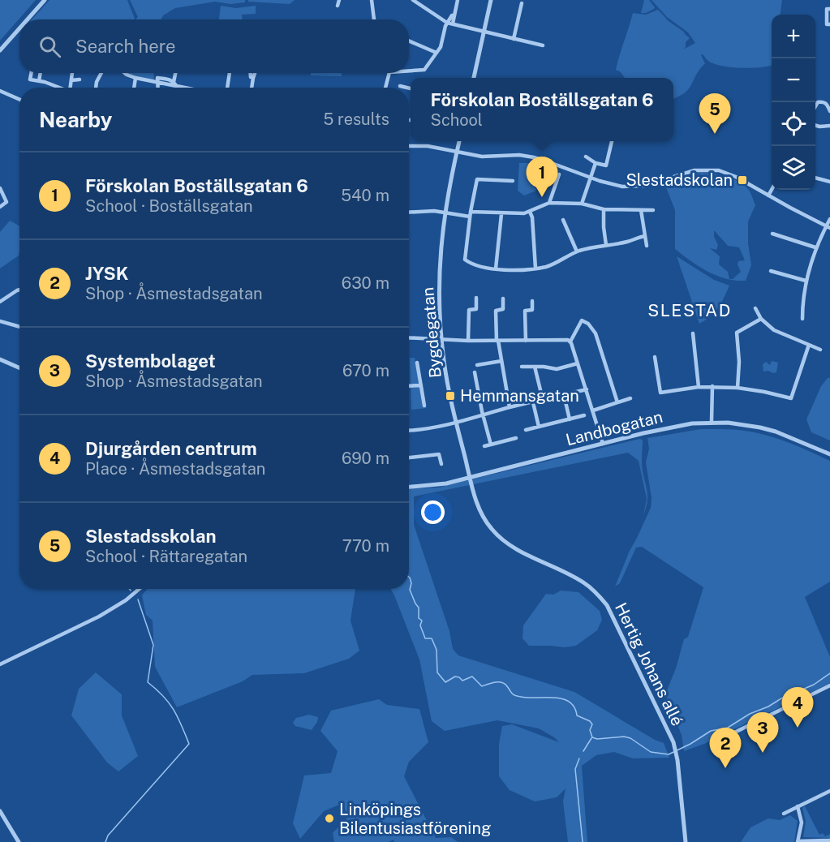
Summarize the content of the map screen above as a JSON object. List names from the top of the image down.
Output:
{
  "streets": {
    "street": ["Bygdegatan", "Landbogatan", "Hertig Johans allé"]
  },
  "crossings": [
    ["Bygdegatan", "Landbogatan"],
    ["Bygdegatan", "Hertig Johans allé"],
    ["Landbogatan", "Hertig Johans allé"]
  ],
  "districts": ["SLESTAD"],
  "places": {
    "transit": ["Slestadskolan", "Hemmansgatan"],
    "other": ["Linköpings Bilentusiastförening"]
  },
  "page": {
    "map_buttons": ["+", "−"],
    "search": "Search here",
    "popup": ["Förskolan Boställsgatan 6", "School"],
    "heading": ["Nearby", "5 results"],
    "pins": [
      "5",
      "1",
      "4",
      "3",
      "2"
    ],
    "list": [
      {
        "mark": "1",
        "name": "Förskolan Boställsgatan 6",
        "note": "School · Boställsgatan",
        "value": "540 m"
      },
      {
        "mark": "2",
        "name": "JYSK",
        "note": "Shop · Åsmestadsgatan",
        "value": "630 m"
      },
      {
        "mark": "3",
        "name": "Systembolaget",
        "note": "Shop · Åsmestadsgatan",
        "value": "670 m"
      },
      {
        "mark": "4",
        "name": "Djurgården centrum",
        "note": "Place · Åsmestadsgatan",
        "value": "690 m"
      },
      {
        "mark": "5",
        "name": "Slestadsskolan",
        "note": "School · Rättaregatan",
        "value": "770 m"
      }
    ]
  }
}
